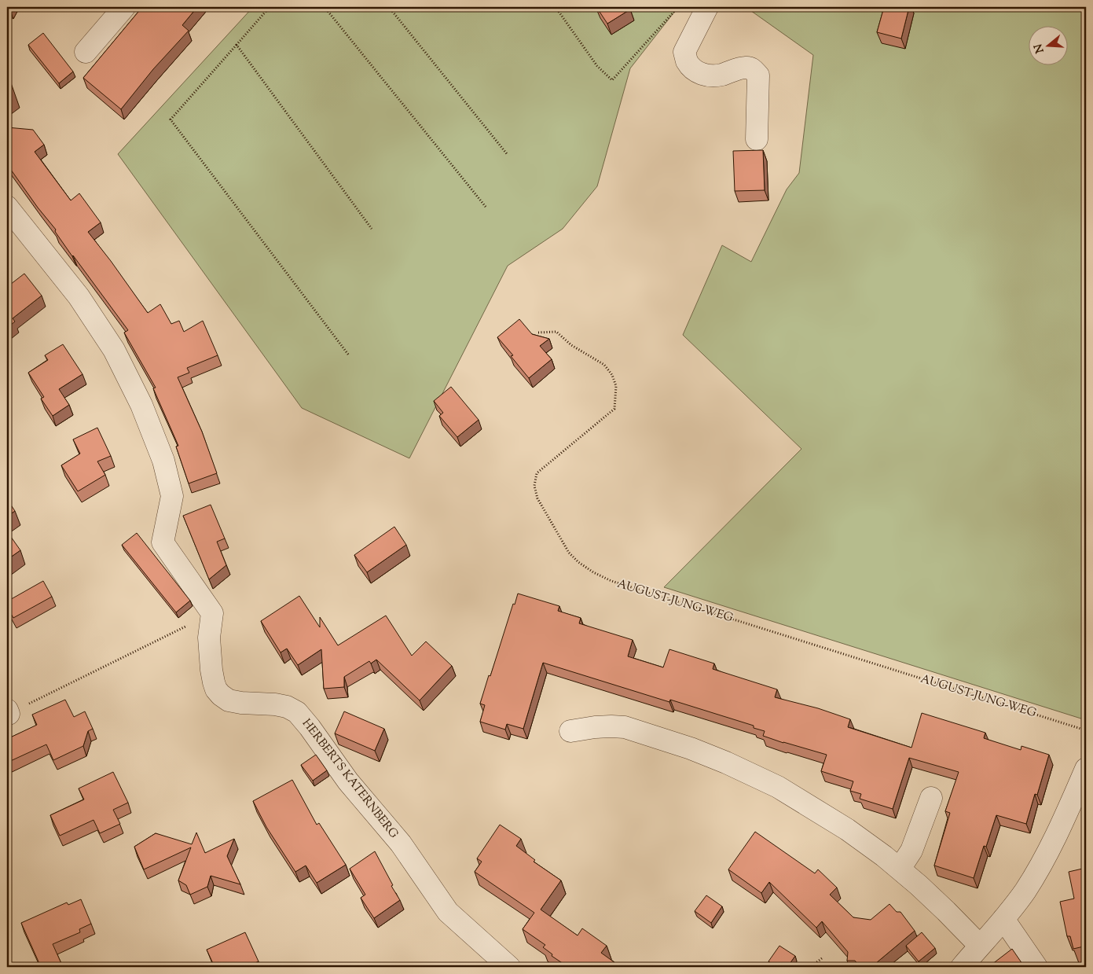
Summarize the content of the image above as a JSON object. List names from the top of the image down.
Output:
{
  "streets": {
    "street": ["HERBERTS KATERNBERG"],
    "path": ["AUGUST-JUNG-WEG"]
  },
  "north": "left"
}
